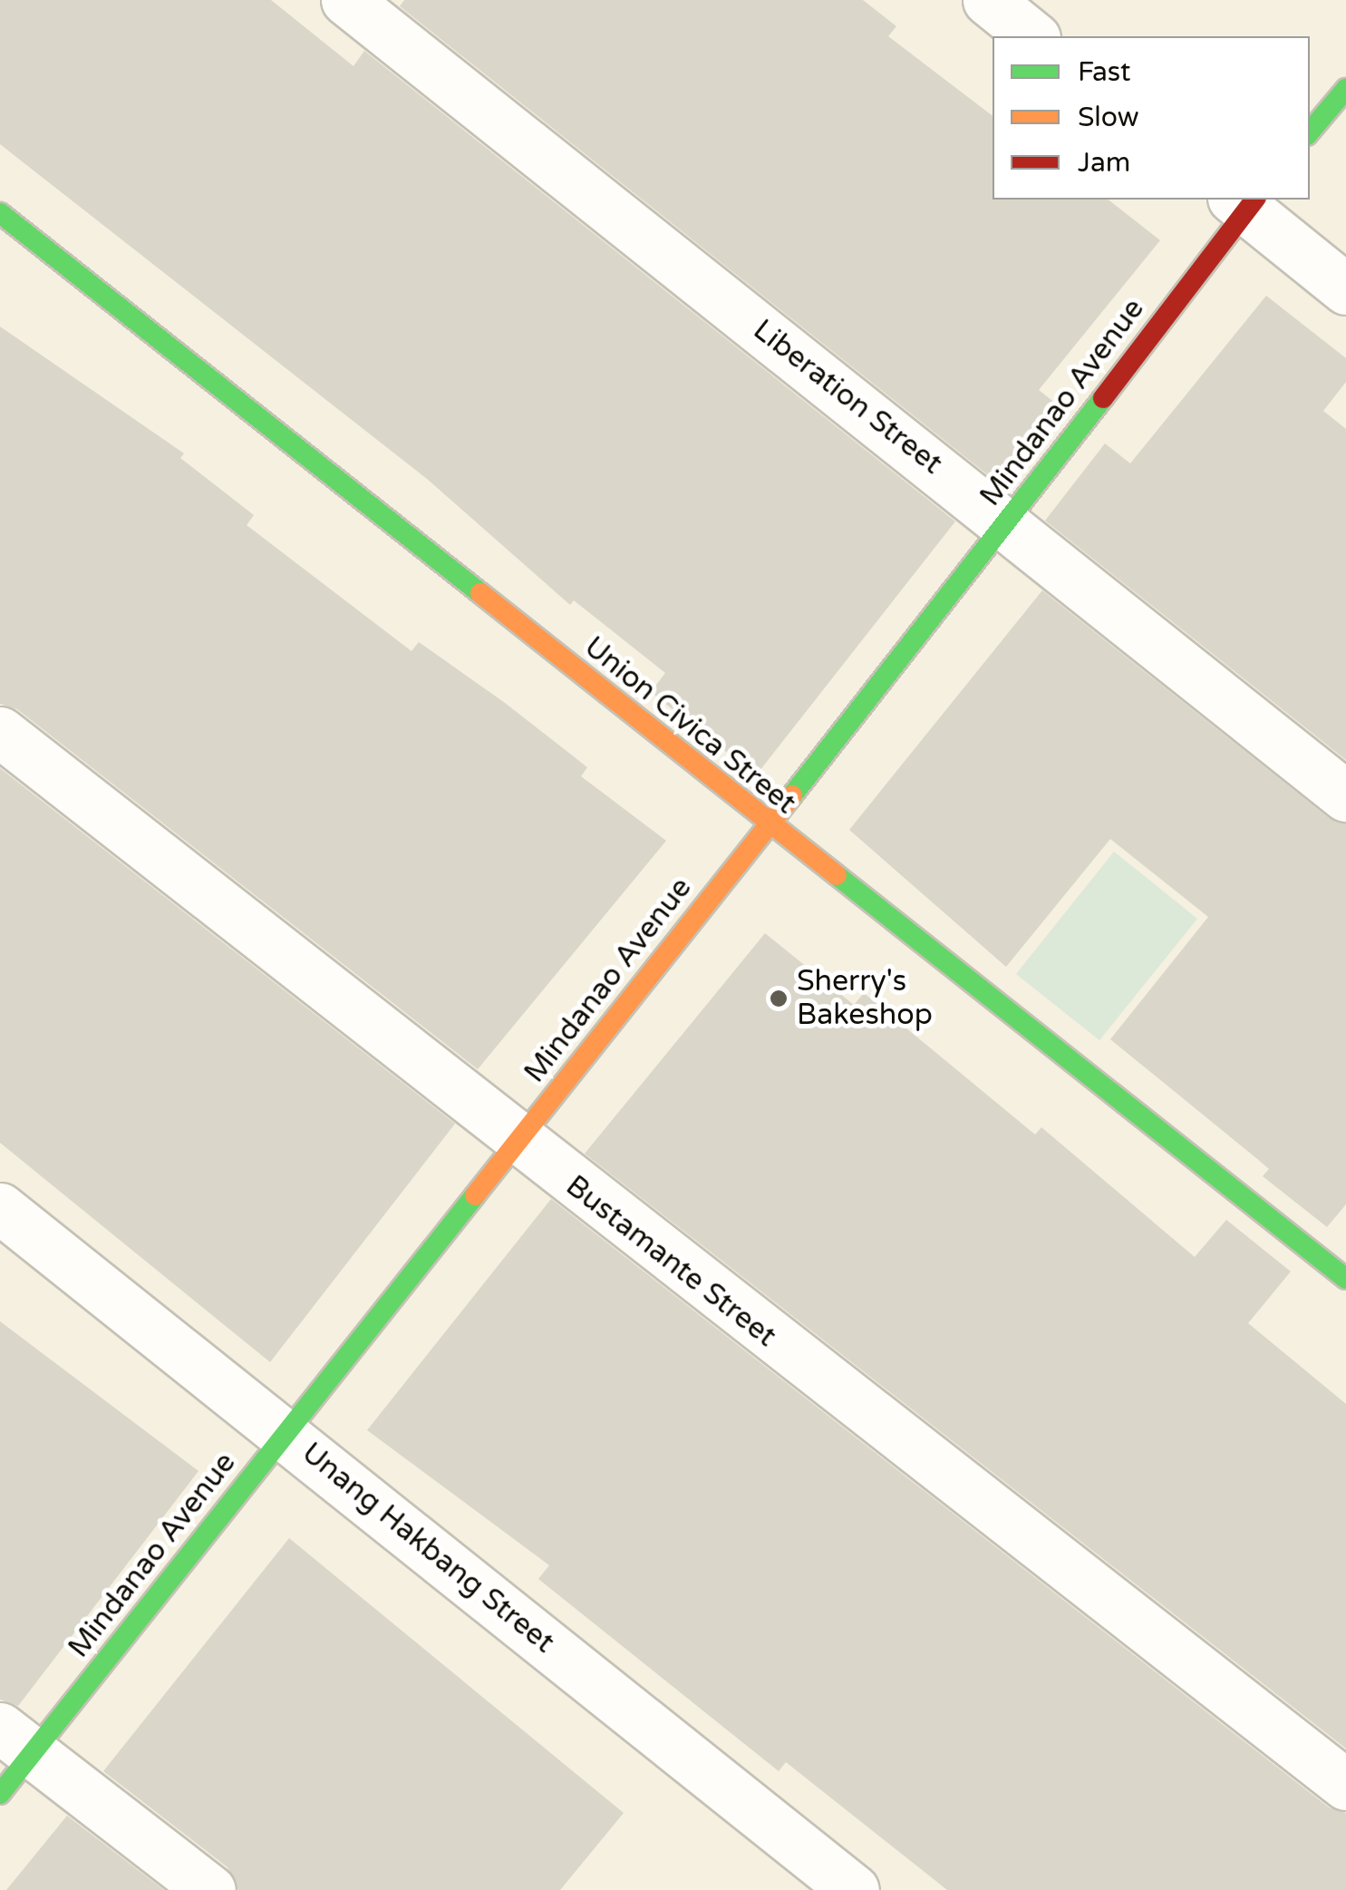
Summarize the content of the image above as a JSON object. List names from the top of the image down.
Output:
{
  "streets": {
    "street": [
      "Liberation Street",
      "Mindanao Avenue",
      "Union Civica Street",
      "Bustamante Street",
      "Unang Hakbang Street"
    ]
  },
  "crossings": [
    ["Liberation Street", "Mindanao Avenue"],
    ["Mindanao Avenue", "Union Civica Street"],
    ["Mindanao Avenue", "Bustamante Street"],
    ["Mindanao Avenue", "Unang Hakbang Street"]
  ],
  "places": ["Sherry's Bakeshop"],
  "legend": ["Fast", "Slow", "Jam"]
}
